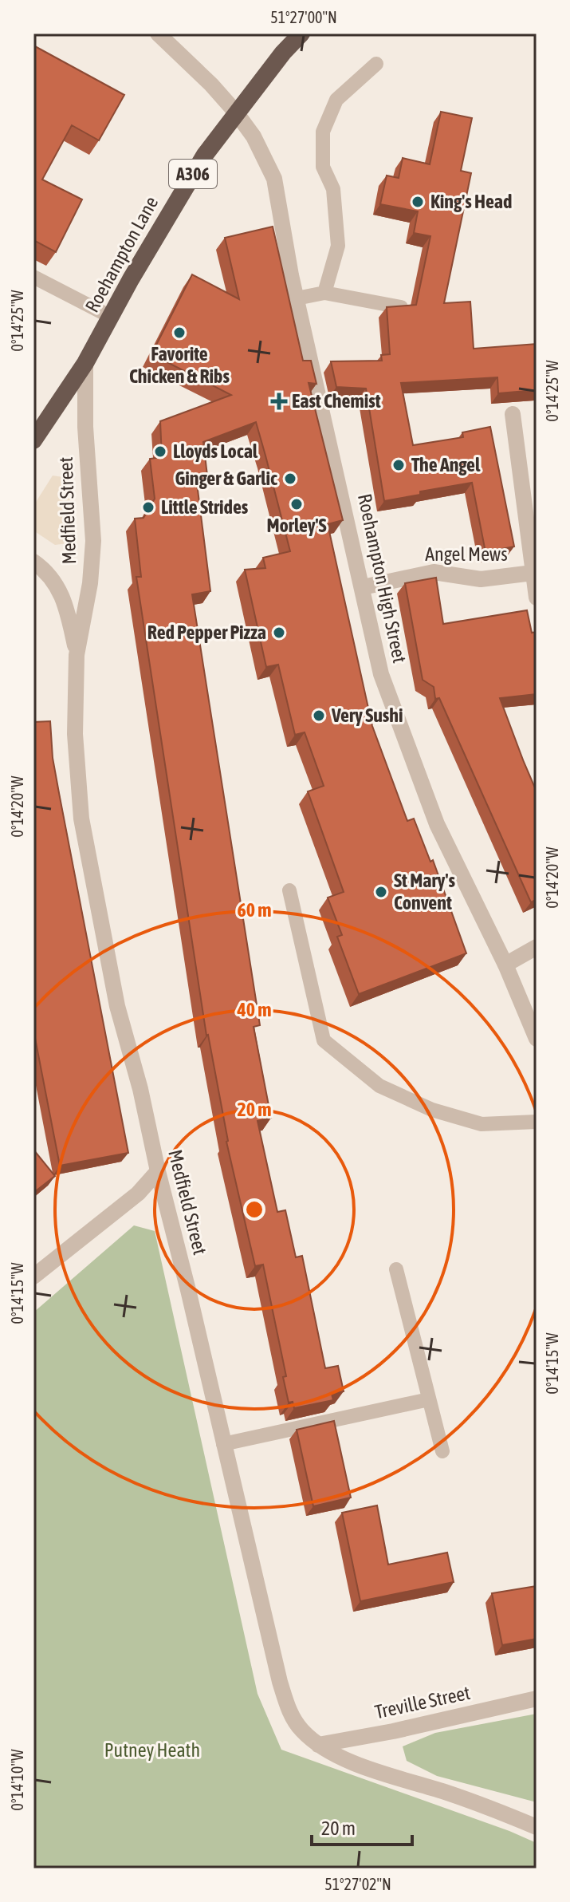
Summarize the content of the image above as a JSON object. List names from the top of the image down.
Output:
{
  "streets": {
    "highway": ["A306", "Roehampton Lane"],
    "street": [
      "Medfield Street",
      "Angel Mews",
      "Roehampton High Street",
      "Treville Street"
    ]
  },
  "crossings": [
    ["Roehampton Lane", "Medfield Street"],
    ["Roehampton Lane", "Roehampton High Street"],
    ["Medfield Street", "Treville Street"],
    ["Angel Mews", "Roehampton High Street"]
  ],
  "parks": ["Putney Heath"],
  "places": {
    "other": [
      "King's Head",
      "Favorite Chicken & Ribs",
      "Lloyds Local",
      "The Angel",
      "Ginger & Garlic",
      "Morley'S",
      "Little Strides",
      "Red Pepper Pizza",
      "Very Sushi",
      "St Mary's Convent"
    ],
    "health": ["East Chemist"]
  },
  "scale_bar": "20 m",
  "coordinates": [
    "51°27'00\"N",
    "0°14'25\"W",
    "0°14'20\"W",
    "0°14'15\"W",
    "0°14'10\"W",
    "51°27'02\"N"
  ],
  "rings": ["60 m", "40 m", "20 m"]
}
